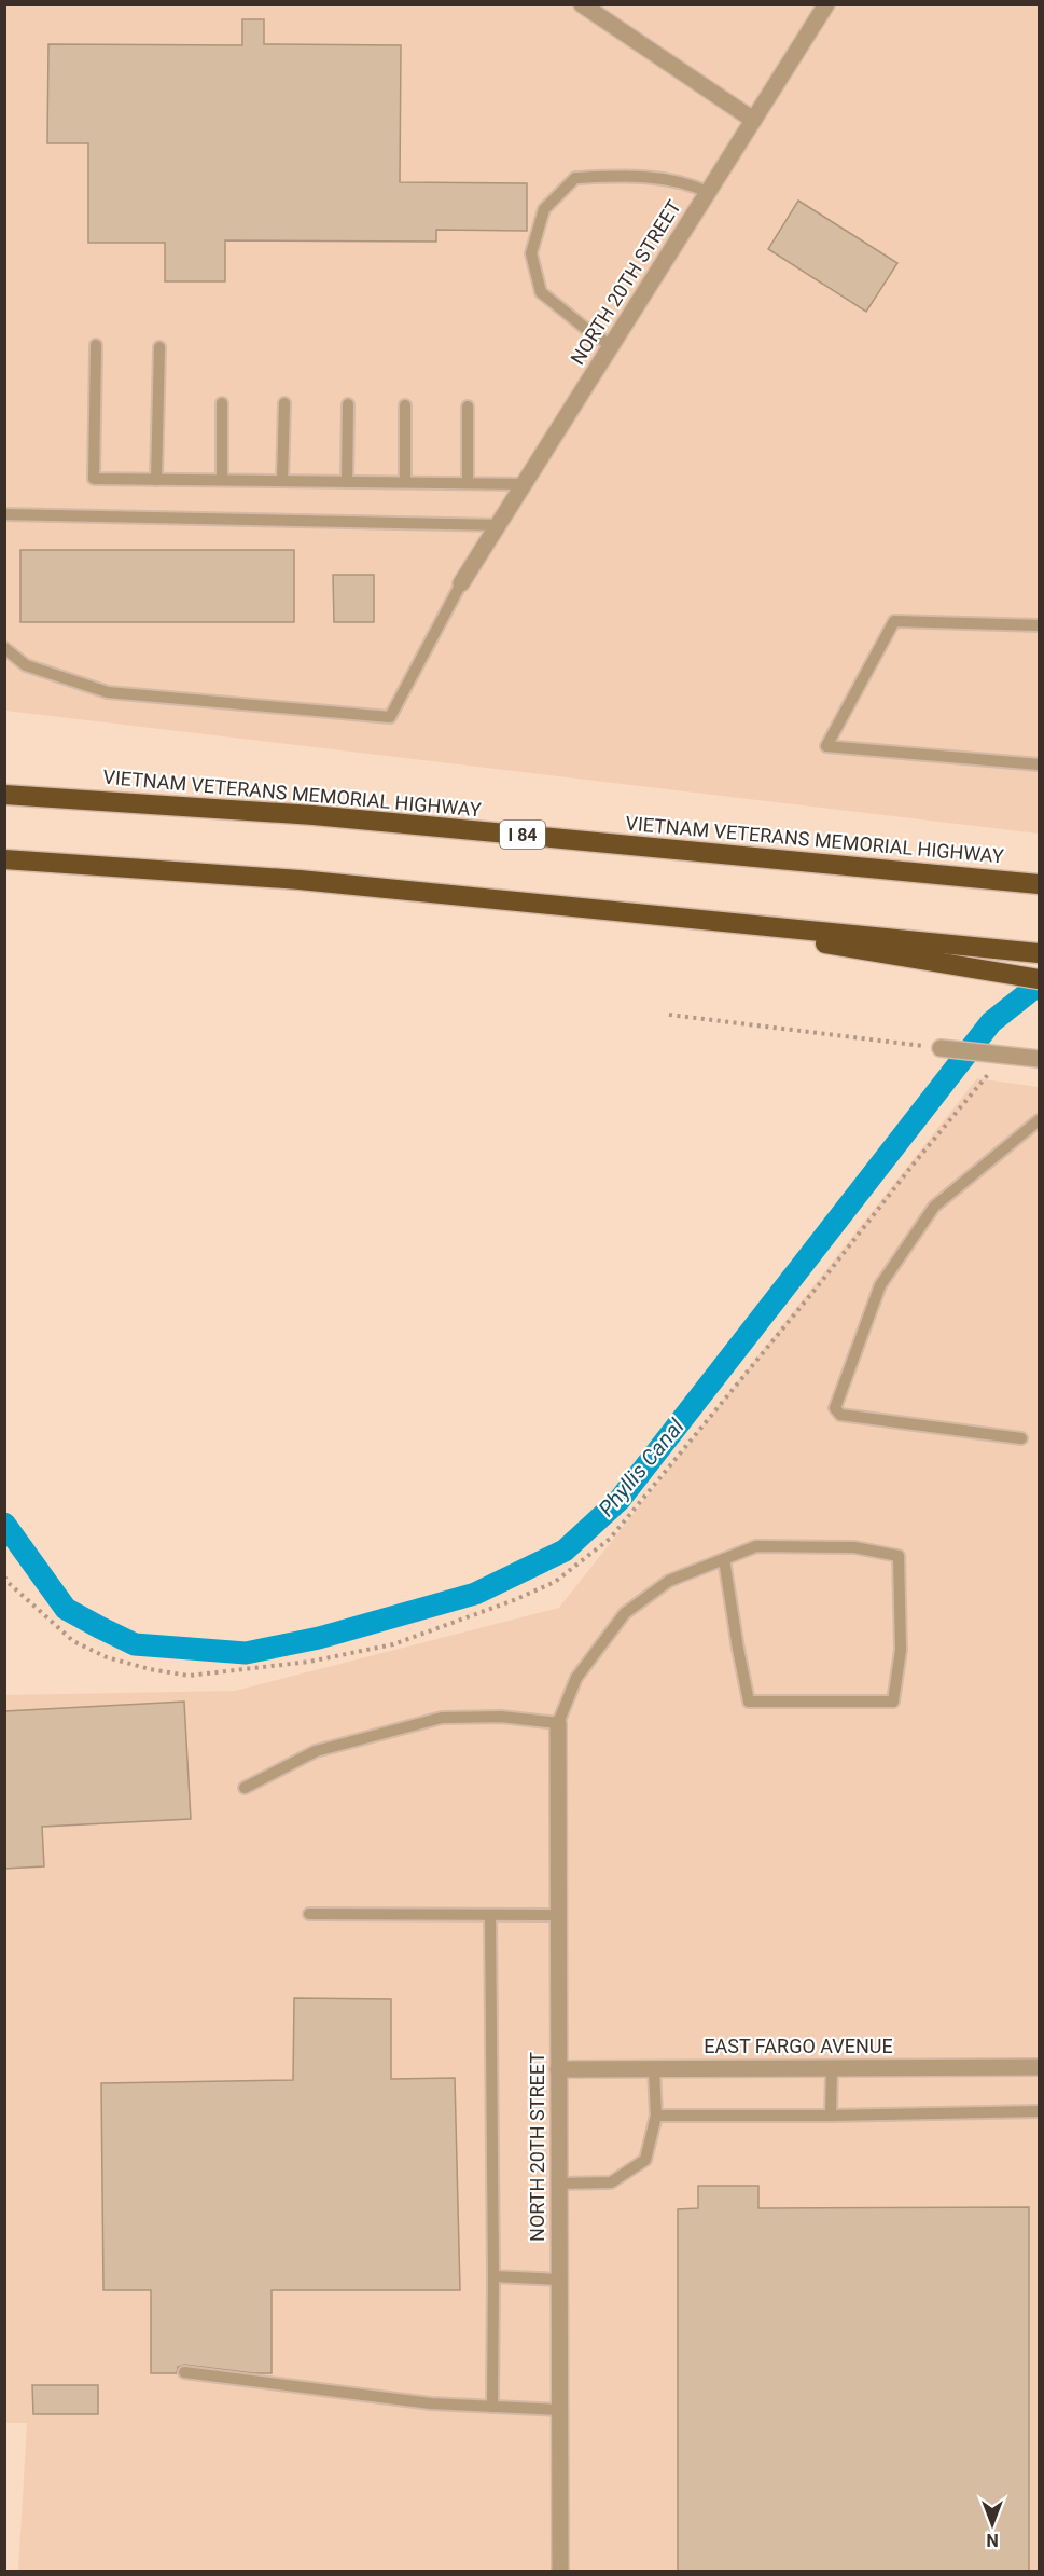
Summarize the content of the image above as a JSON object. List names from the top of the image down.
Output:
{
  "streets": {
    "highway": ["VIETNAM VETERANS MEMORIAL HIGHWAY", "I 84"],
    "street": ["NORTH 20TH STREET", "EAST FARGO AVENUE"]
  },
  "crossings": [
    ["NORTH 20TH STREET", "EAST FARGO AVENUE"]
  ],
  "water": ["Phyllis Canal"],
  "north": "bottom"
}
